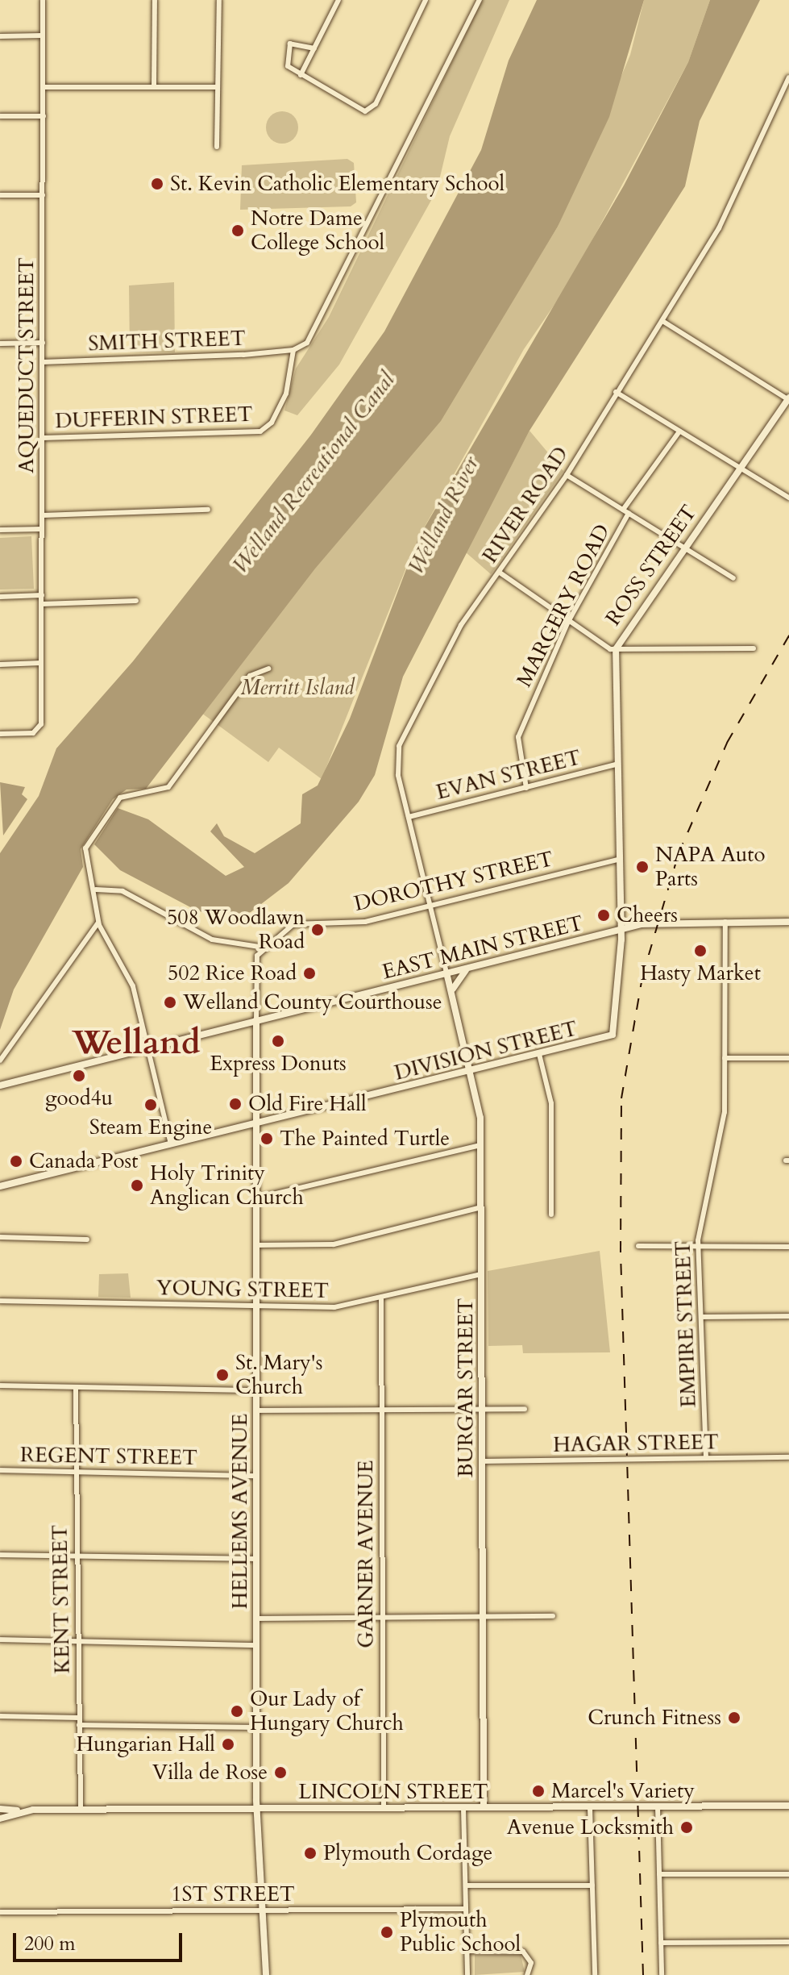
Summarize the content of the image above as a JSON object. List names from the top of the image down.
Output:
{
  "streets": {
    "street": [
      "SMITH STREET",
      "AQUEDUCT STREET",
      "DUFFERIN STREET",
      "RIVER ROAD",
      "ROSS STREET",
      "MARGERY ROAD",
      "EVAN STREET",
      "DOROTHY STREET",
      "EAST MAIN STREET",
      "DIVISION STREET",
      "YOUNG STREET",
      "EMPIRE STREET",
      "BURGAR STREET",
      "HAGAR STREET",
      "REGENT STREET",
      "HELLEMS AVENUE",
      "GARNER AVENUE",
      "KENT STREET",
      "LINCOLN STREET",
      "1ST STREET"
    ]
  },
  "crossings": [
    ["SMITH STREET", "AQUEDUCT STREET"],
    ["SMITH STREET", "DUFFERIN STREET"],
    ["AQUEDUCT STREET", "DUFFERIN STREET"],
    ["RIVER ROAD", "EVAN STREET"],
    ["RIVER ROAD", "DOROTHY STREET"],
    ["RIVER ROAD", "EAST MAIN STREET"],
    ["RIVER ROAD", "BURGAR STREET"],
    ["ROSS STREET", "EVAN STREET"],
    ["ROSS STREET", "DOROTHY STREET"],
    ["ROSS STREET", "EAST MAIN STREET"],
    ["ROSS STREET", "DIVISION STREET"],
    ["MARGERY ROAD", "EVAN STREET"],
    ["EAST MAIN STREET", "DIVISION STREET"],
    ["EAST MAIN STREET", "EMPIRE STREET"],
    ["EAST MAIN STREET", "BURGAR STREET"],
    ["EAST MAIN STREET", "HELLEMS AVENUE"],
    ["DIVISION STREET", "BURGAR STREET"],
    ["DIVISION STREET", "HELLEMS AVENUE"],
    ["YOUNG STREET", "BURGAR STREET"],
    ["YOUNG STREET", "HELLEMS AVENUE"],
    ["YOUNG STREET", "GARNER AVENUE"],
    ["EMPIRE STREET", "HAGAR STREET"],
    ["BURGAR STREET", "HAGAR STREET"],
    ["BURGAR STREET", "LINCOLN STREET"],
    ["REGENT STREET", "HELLEMS AVENUE"],
    ["REGENT STREET", "KENT STREET"],
    ["HELLEMS AVENUE", "LINCOLN STREET"],
    ["HELLEMS AVENUE", "1ST STREET"],
    ["GARNER AVENUE", "LINCOLN STREET"],
    ["KENT STREET", "LINCOLN STREET"]
  ],
  "districts": ["Welland"],
  "water": ["Welland Recreational Canal", "Welland River"],
  "parks": ["Merritt Island"],
  "places": [
    "St. Kevin Catholic Elementary School",
    "Notre Dame College School",
    "NAPA Auto Parts",
    "Cheers",
    "508 Woodlawn Road",
    "Hasty Market",
    "502 Rice Road",
    "Welland County Courthouse",
    "Express Donuts",
    "good4u",
    "Old Fire Hall",
    "Steam Engine",
    "The Painted Turtle",
    "Canada Post",
    "Holy Trinity Anglican Church",
    "St. Mary's Church",
    "Our Lady of Hungary Church",
    "Crunch Fitness",
    "Hungarian Hall",
    "Villa de Rose",
    "Marcel's Variety",
    "Avenue Locksmith",
    "Plymouth Cordage",
    "Plymouth Public School"
  ],
  "scale_bar": "200 m"
}
